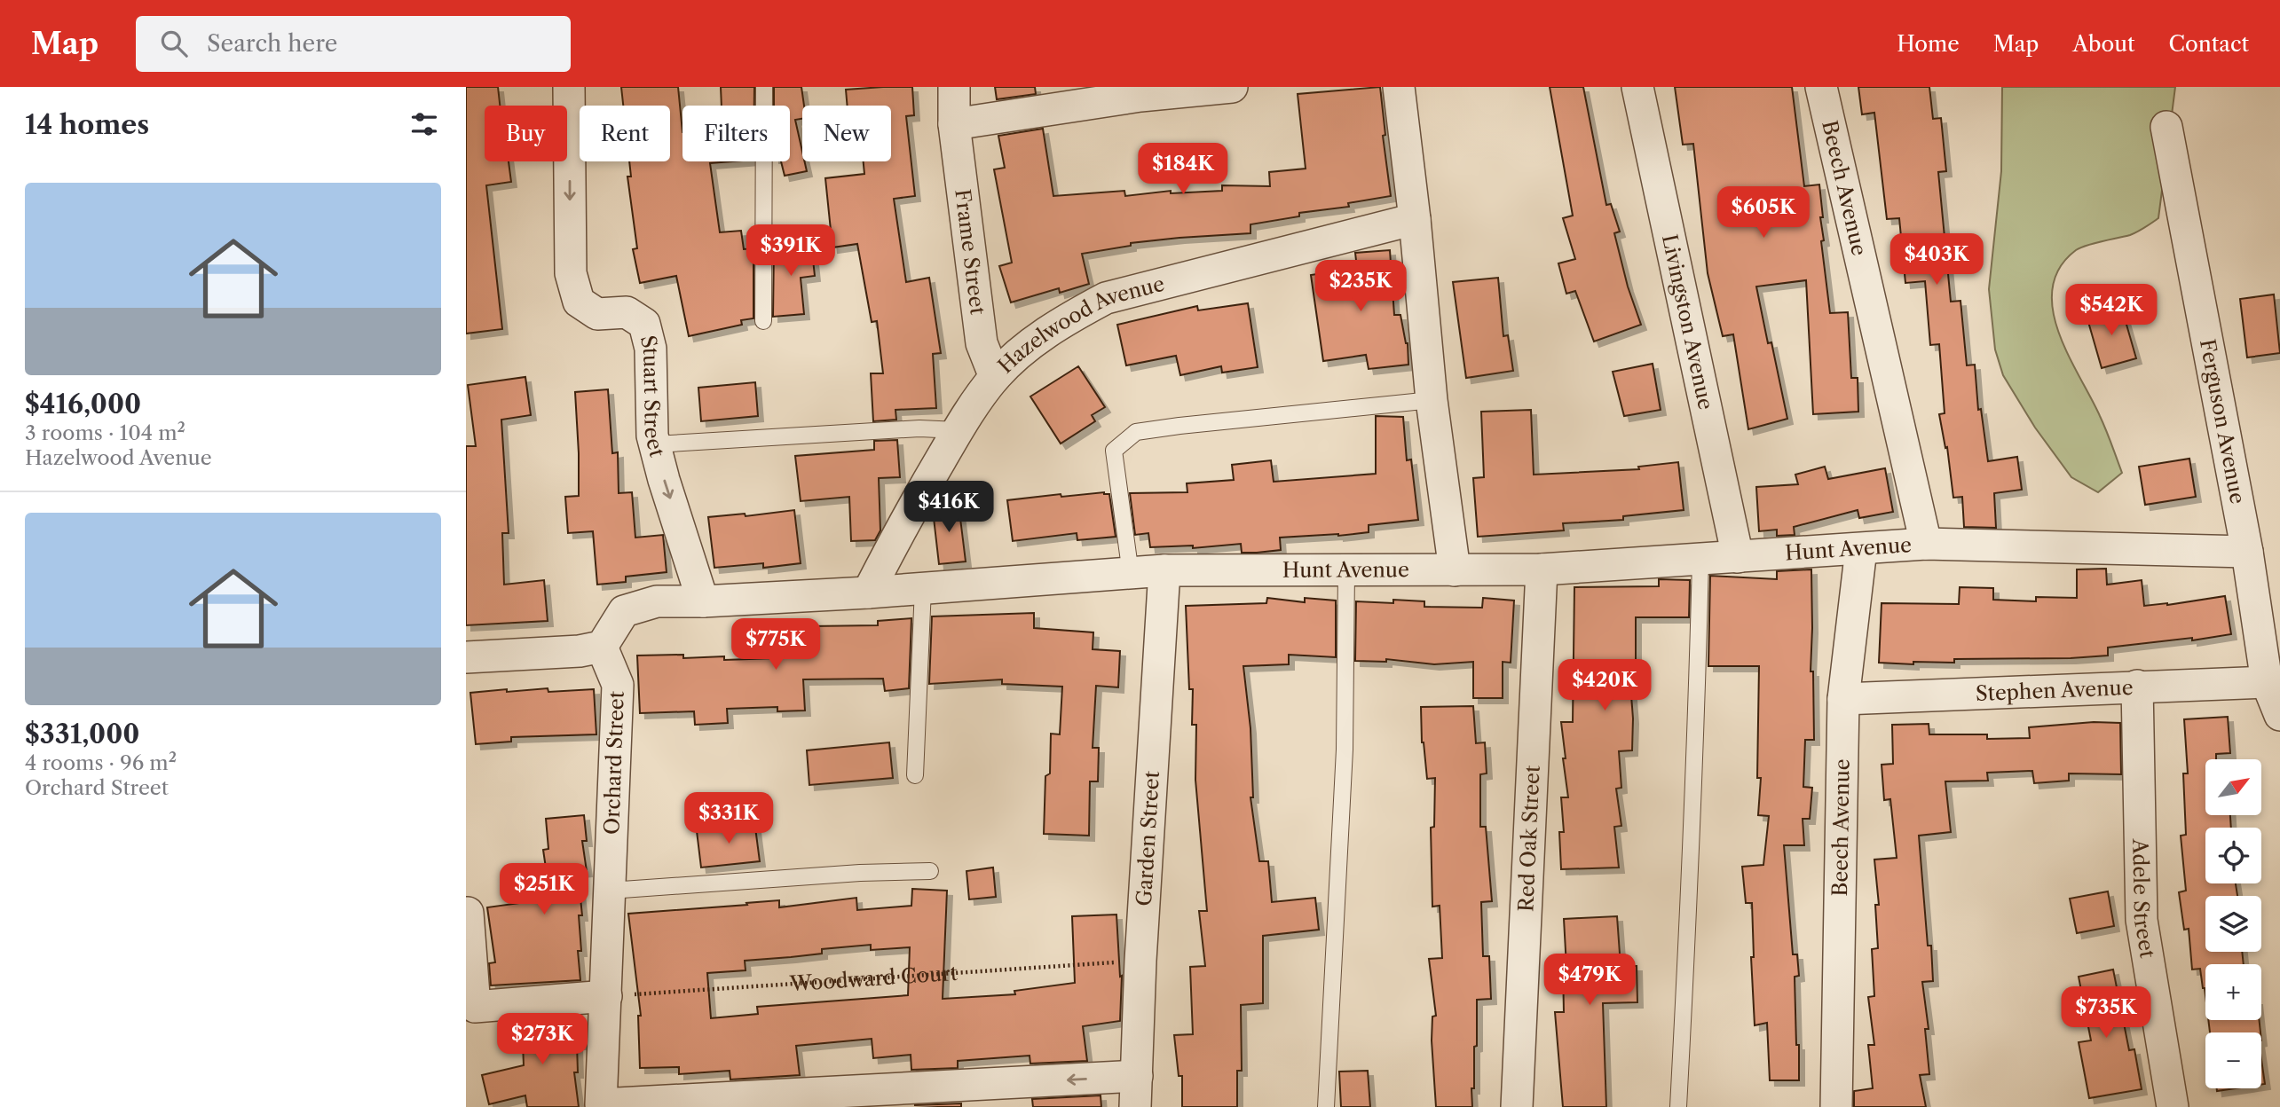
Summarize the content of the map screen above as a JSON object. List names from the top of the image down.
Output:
{
  "streets": {
    "street": [
      "Beech Avenue",
      "Frame Street",
      "Livingston Avenue",
      "Hazelwood Avenue",
      "Stuart Street",
      "Ferguson Avenue",
      "Hunt Avenue",
      "Stephen Avenue",
      "Orchard Street",
      "Red Oak Street",
      "Garden Street",
      "Adele Street"
    ],
    "path": ["Woodward Court"]
  },
  "crossings": [
    ["Beech Avenue", "Hunt Avenue"],
    ["Beech Avenue", "Stephen Avenue"],
    ["Frame Street", "Hazelwood Avenue"],
    ["Livingston Avenue", "Hunt Avenue"],
    ["Hazelwood Avenue", "Hunt Avenue"],
    ["Stuart Street", "Hunt Avenue"],
    ["Ferguson Avenue", "Hunt Avenue"],
    ["Ferguson Avenue", "Stephen Avenue"],
    ["Hunt Avenue", "Orchard Street"],
    ["Hunt Avenue", "Red Oak Street"],
    ["Hunt Avenue", "Garden Street"],
    ["Stephen Avenue", "Adele Street"],
    ["Orchard Street", "Garden Street"],
    ["Orchard Street", "Woodward Court"],
    ["Garden Street", "Woodward Court"]
  ],
  "one_way": ["Stuart Street", "Orchard Street"],
  "north": "top right",
  "page": {
    "header": "Map",
    "search": "Search here",
    "nav": [
      "Home",
      "Map",
      "About",
      "Contact"
    ],
    "heading": "14 homes",
    "chip": [
      "Buy",
      "Rent",
      "Filters",
      "New"
    ],
    "price": [
      "$184K",
      "$605K",
      "$391K",
      "$403K",
      "$235K",
      "$542K",
      "$416K",
      "$775K",
      "$420K",
      "$331K",
      "$251K",
      "$479K",
      "$735K",
      "$273K"
    ],
    "list": [
      {
        "name": "$416,000",
        "note": "3 rooms · 104 m² · Hazelwood Avenue"
      },
      {
        "name": "$331,000",
        "note": "4 rooms · 96 m² · Orchard Street"
      }
    ],
    "map_buttons": ["+", "−"]
  }
}
